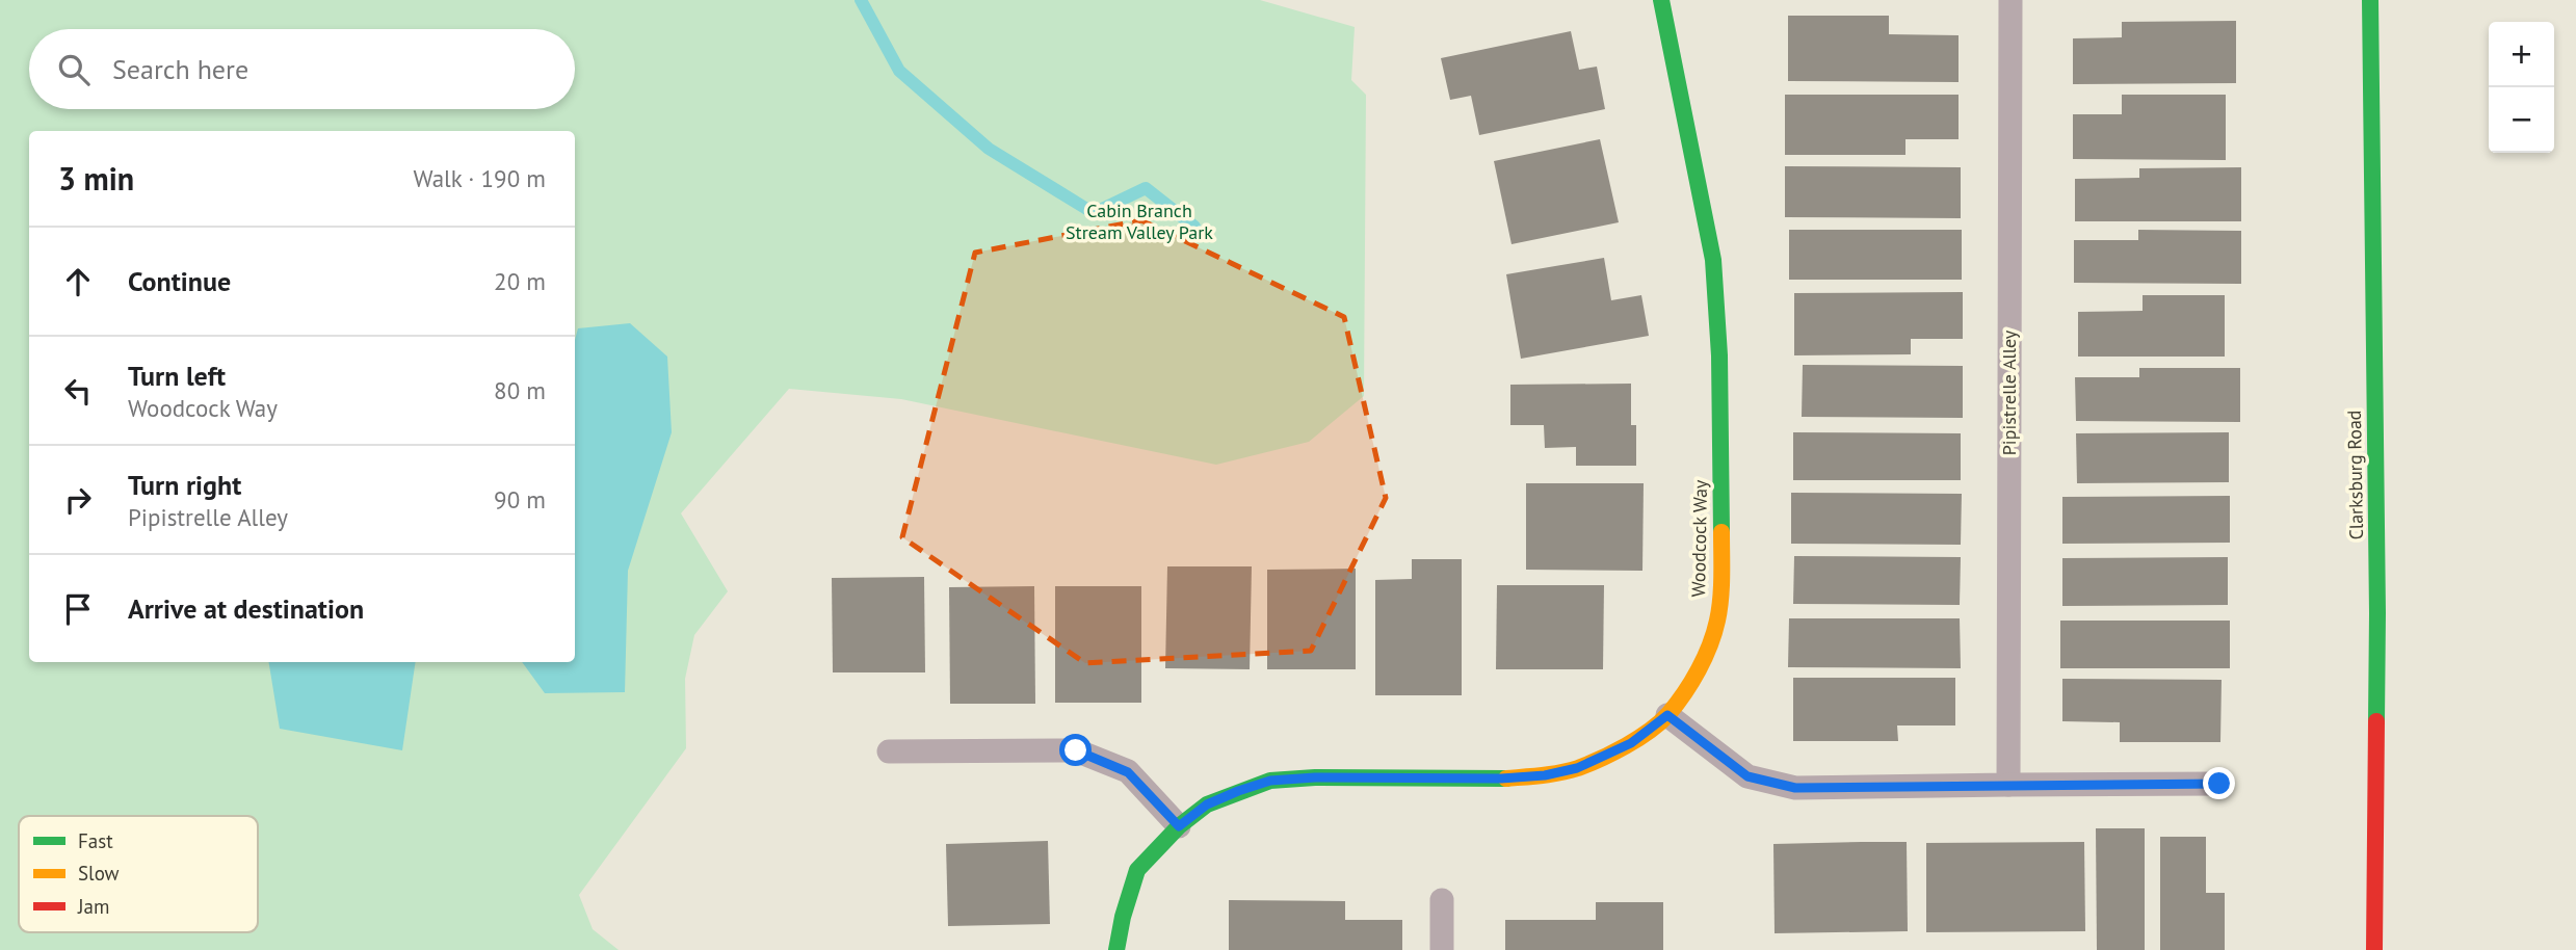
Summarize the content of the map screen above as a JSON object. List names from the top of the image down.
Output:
{
  "streets": {
    "street": ["Clarksburg Road", "Woodcock Way"],
    "lane": ["Pipistrelle Alley"]
  },
  "parks": ["Cabin Branch Stream Valley Park"],
  "legend": ["Fast", "Slow", "Jam"],
  "page": {
    "map_buttons": ["+", "−"],
    "search": "Search here",
    "heading": ["3 min", "Walk · 190 m"],
    "list": [
      ["Continue", "20 m"],
      ["Turn left", "Woodcock Way", "80 m"],
      ["Turn right", "Pipistrelle Alley", "90 m"],
      "Arrive at destination"
    ]
  }
}
